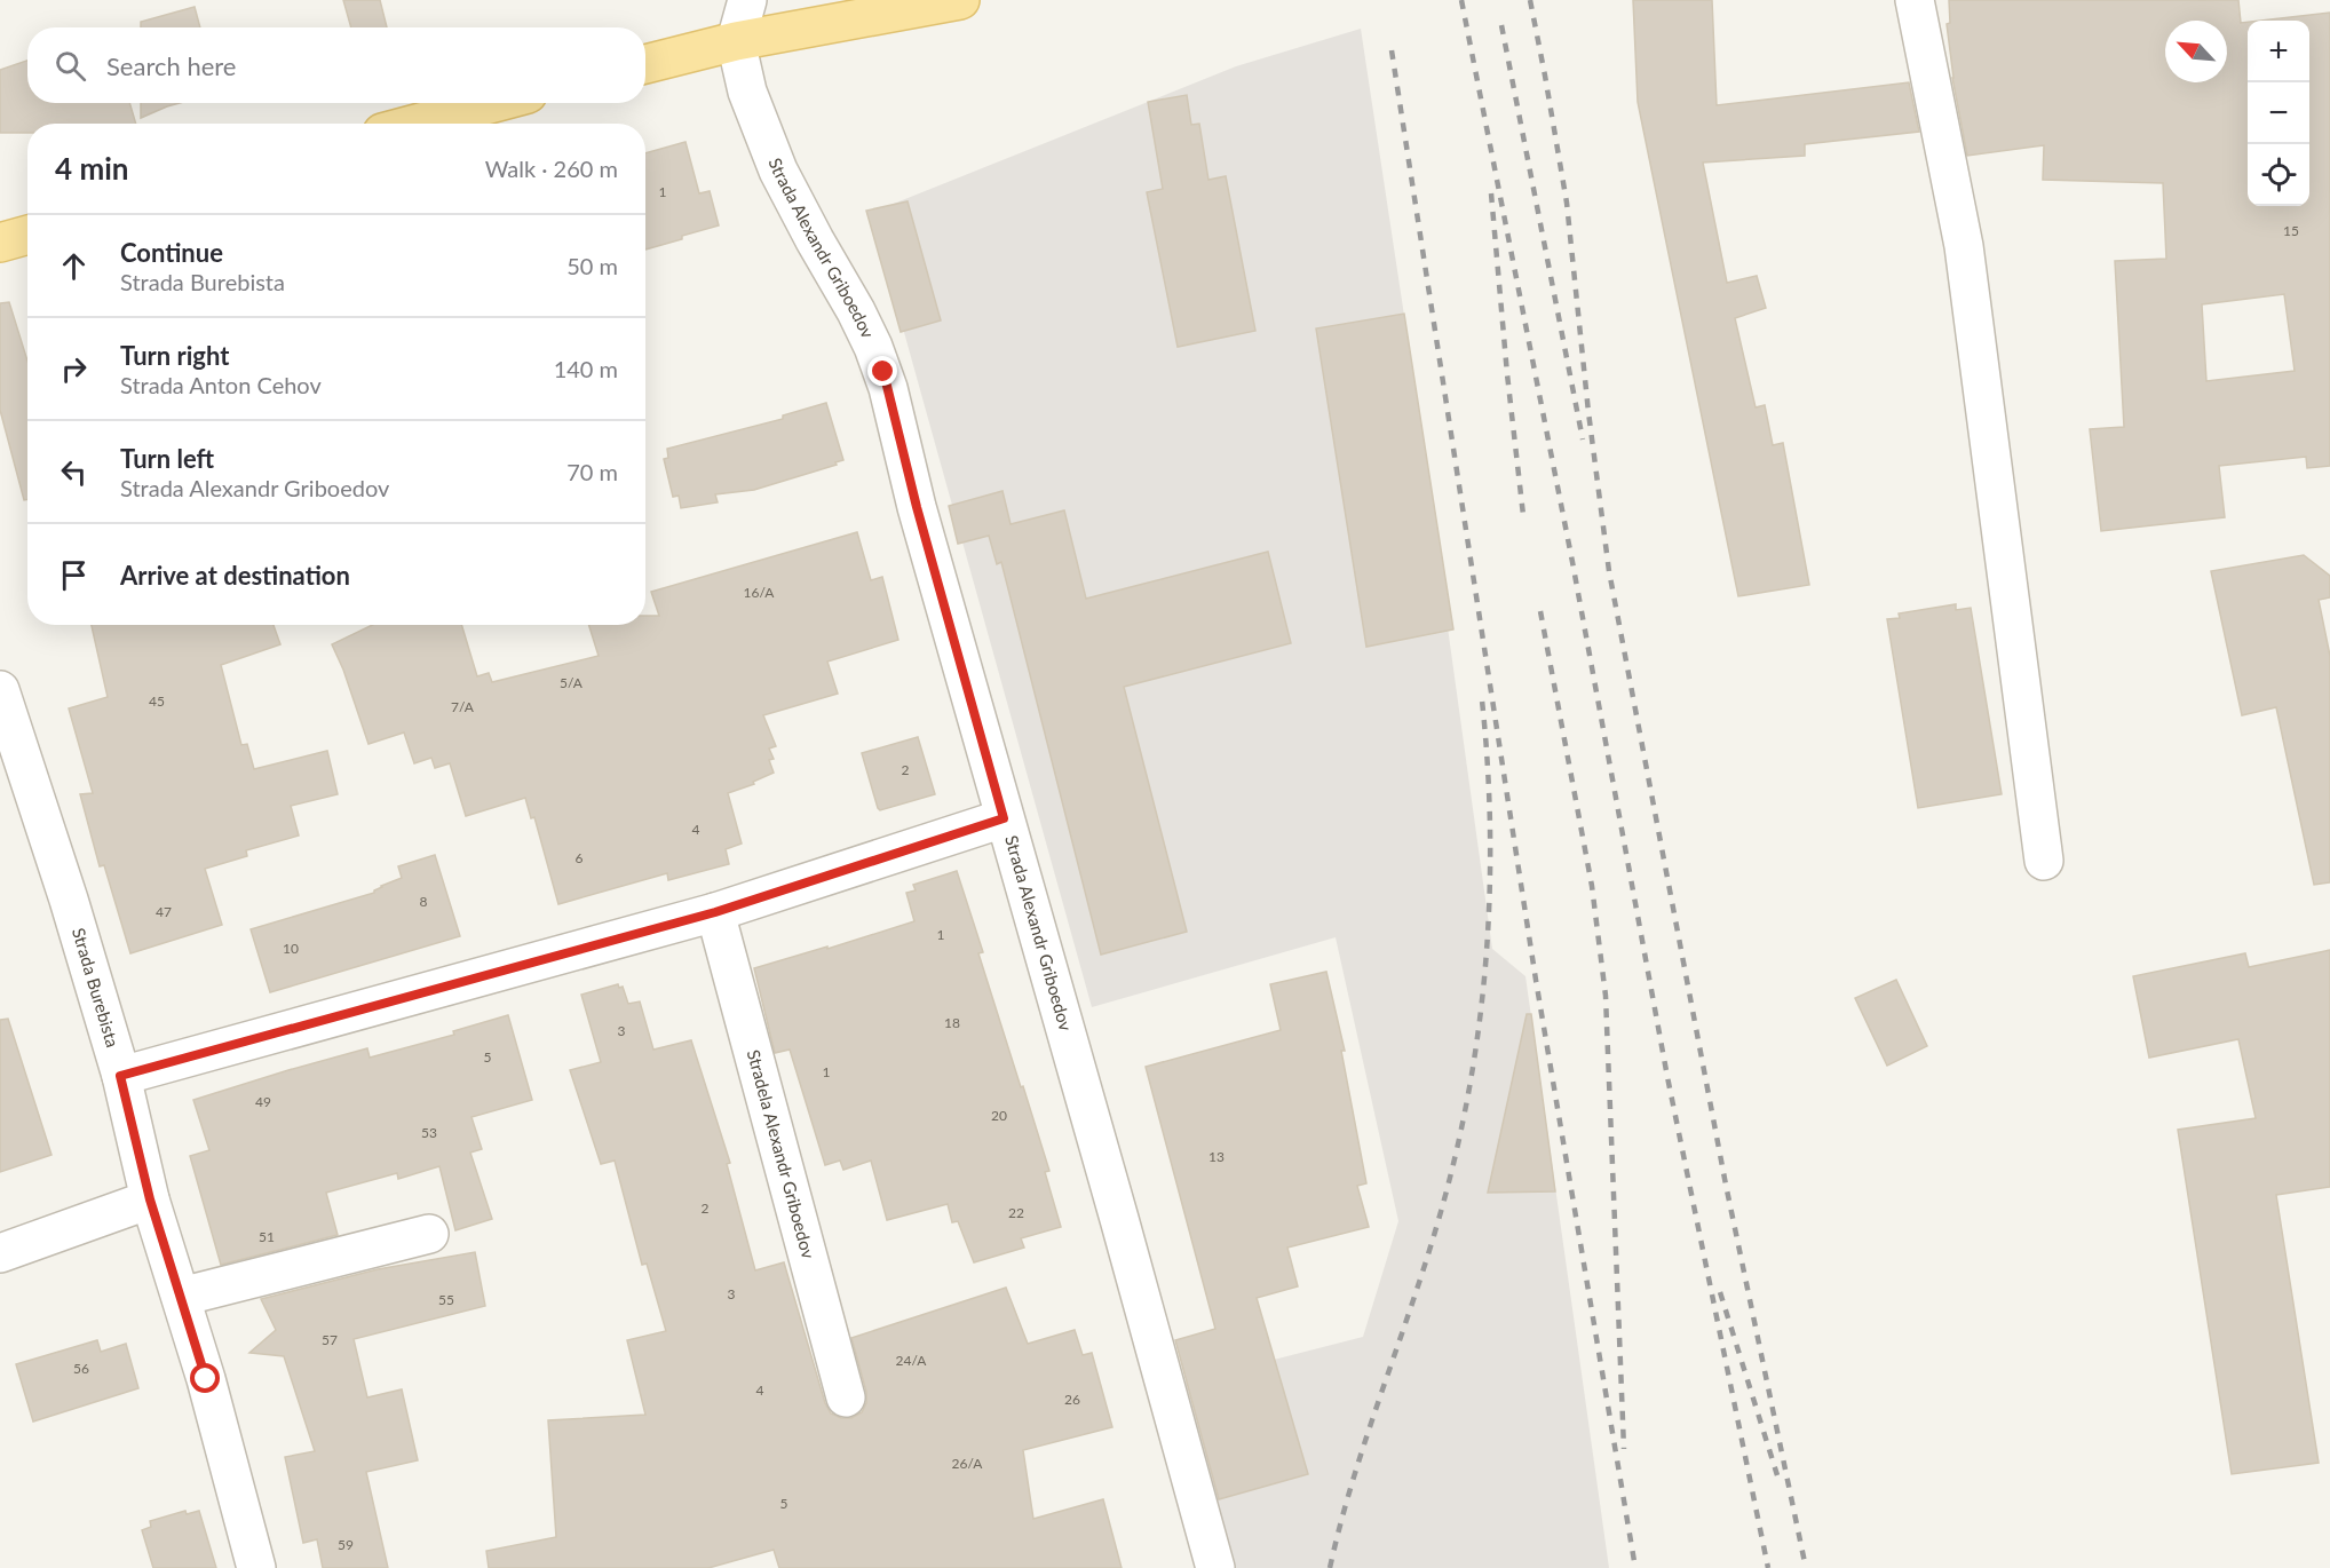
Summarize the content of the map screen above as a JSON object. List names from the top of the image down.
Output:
{
  "streets": {
    "street": ["Strada Alexandr Griboedov", "Strada Burebista", "Stradela Alexandr Griboedov"]
  },
  "house_numbers": [
    "1",
    "15",
    "16/A",
    "5/A",
    "45",
    "7/A",
    "2",
    "4",
    "6",
    "8",
    "47",
    "1",
    "10",
    "18",
    "3",
    "5",
    "1",
    "49",
    "20",
    "53",
    "13",
    "2",
    "22",
    "51",
    "3",
    "55",
    "57",
    "24/A",
    "56",
    "4",
    "26",
    "26/A",
    "5",
    "59"
  ],
  "north": "top left",
  "page": {
    "map_buttons": ["+", "−"],
    "search": "Search here",
    "heading": ["4 min", "Walk · 260 m"],
    "list": [
      ["Continue", "Strada Burebista", "50 m"],
      ["Turn right", "Strada Anton Cehov", "140 m"],
      ["Turn left", "Strada Alexandr Griboedov", "70 m"],
      "Arrive at destination"
    ]
  }
}
